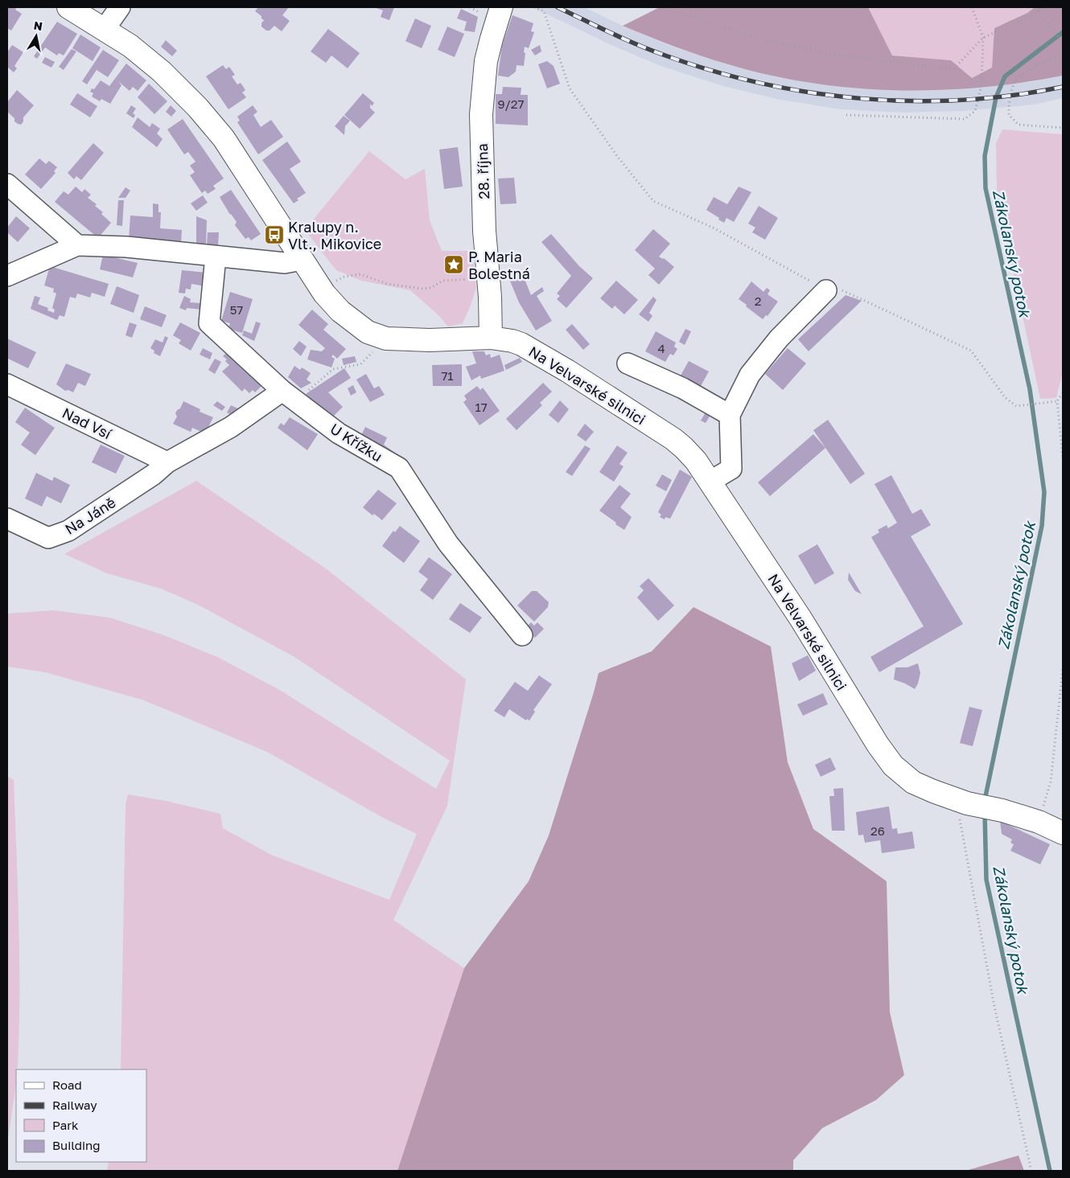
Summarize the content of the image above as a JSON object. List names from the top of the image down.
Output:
{
  "streets": {
    "main road": ["28. října", "Na Velvarské silnici"],
    "street": ["Nad Vsí", "U Křížku", "Na Jáně"]
  },
  "crossings": [
    ["28. října", "Na Velvarské silnici"],
    ["Nad Vsí", "Na Jáně"],
    ["U Křížku", "Na Jáně"]
  ],
  "water": ["Zákolanský potok"],
  "places": {
    "bus stop": ["Kralupy n. Vlt., Mikovice"],
    "place": ["P. Maria Bolestná"]
  },
  "house_numbers": [
    "9/27",
    "2",
    "57",
    "4",
    "71",
    "17",
    "26"
  ],
  "legend": [
    "Road",
    "Railway",
    "Park",
    "Building"
  ],
  "north": "top"
}
